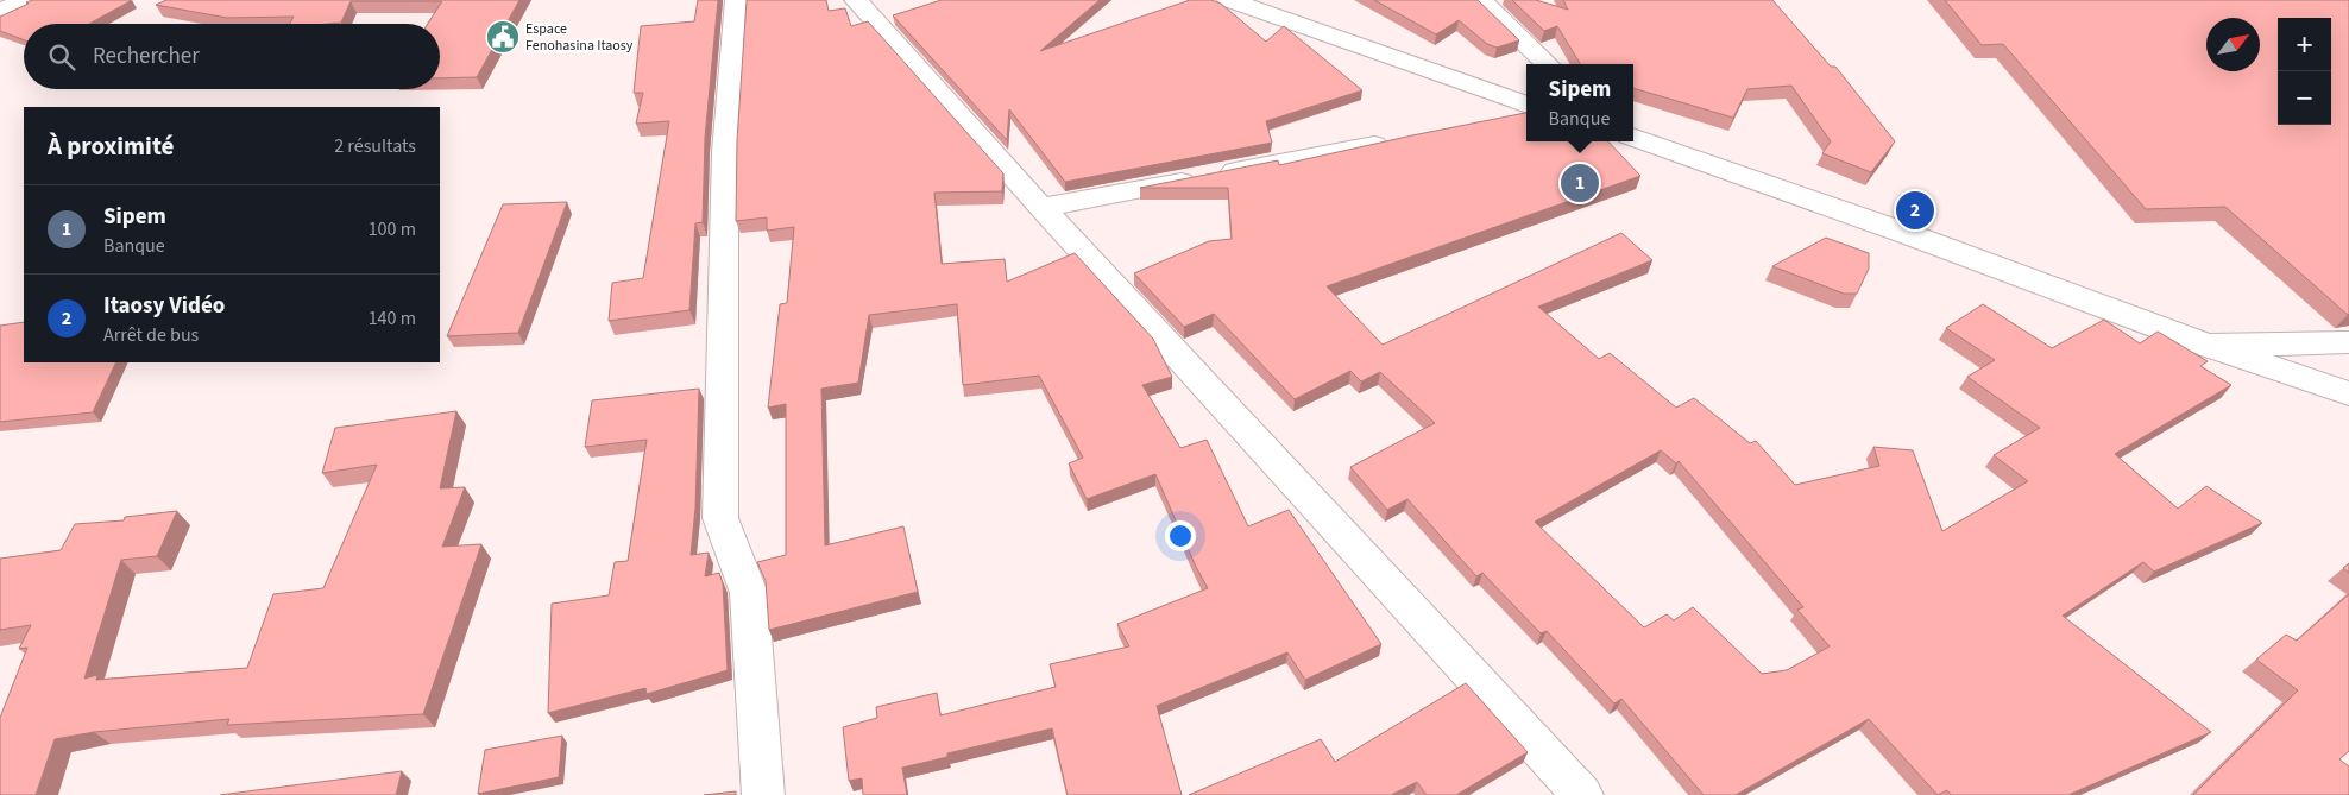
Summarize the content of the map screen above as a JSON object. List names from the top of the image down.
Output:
{
  "places": {
    "public building": ["Espace Fenohasina Itaosy"]
  },
  "north": "top right",
  "page": {
    "map_buttons": ["+", "−"],
    "search": "Rechercher",
    "popup": ["Sipem", "Banque"],
    "heading": ["À proximité", "2 résultats"],
    "pins": ["1", "2"],
    "list": [
      {
        "mark": "1",
        "name": "Sipem",
        "note": "Banque",
        "value": "100 m"
      },
      {
        "mark": "2",
        "name": "Itaosy Vidéo",
        "note": "Arrêt de bus",
        "value": "140 m"
      }
    ]
  }
}
